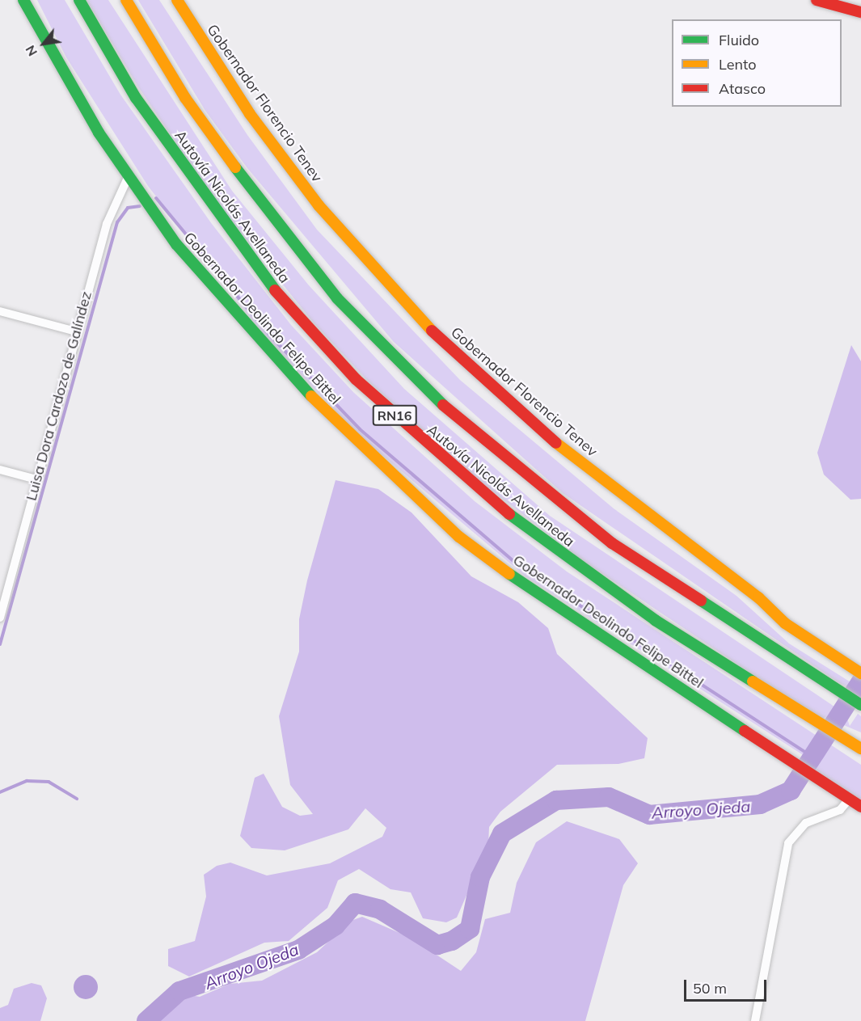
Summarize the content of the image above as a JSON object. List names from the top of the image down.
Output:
{
  "streets": {
    "main road": [
      "Gobernador Florencio Tenev",
      "Autovía Nicolás Avellaneda",
      "Gobernador Deolindo Felipe Bittel",
      "RN16"
    ],
    "street": ["Luisa Dora Cardozo de Galíndez"]
  },
  "crossings": [
    ["Gobernador Deolindo Felipe Bittel", "Luisa Dora Cardozo de Galíndez"]
  ],
  "water": ["Arroyo Ojeda"],
  "legend": ["Fluido", "Lento", "Atasco"],
  "scale_bar": "50 m",
  "north": "bottom left"
}
